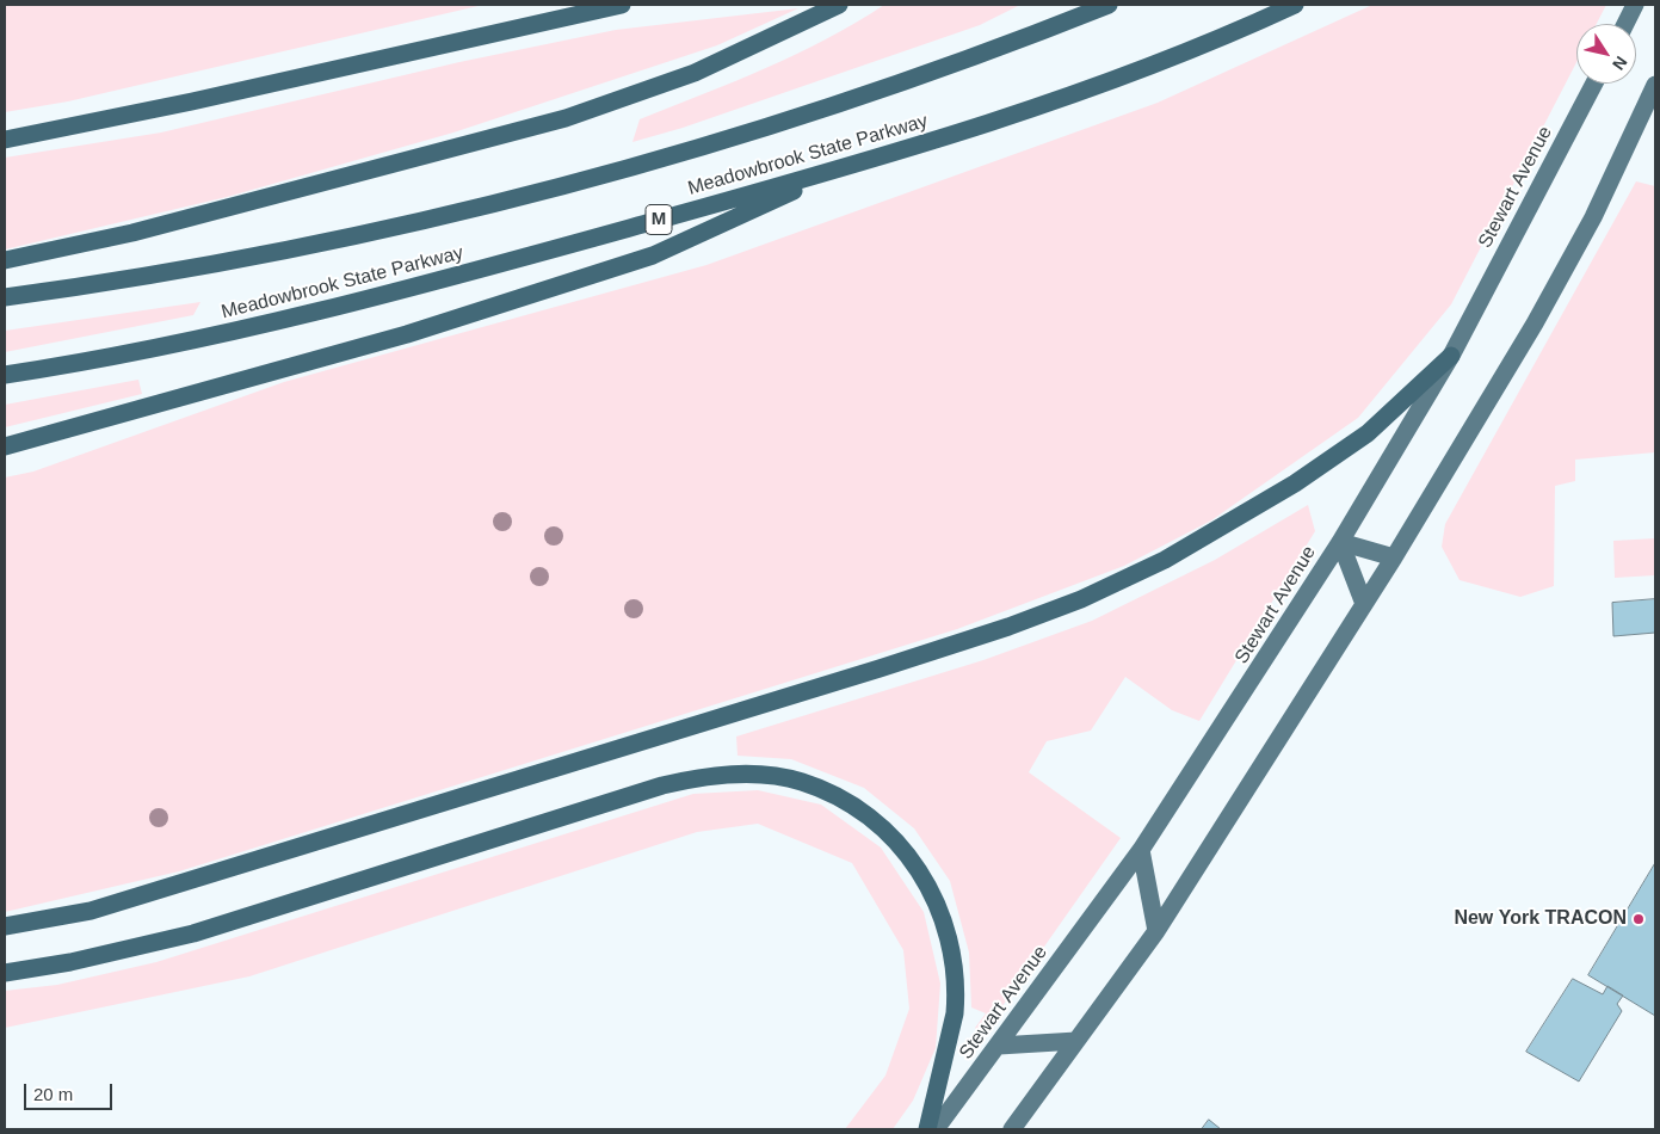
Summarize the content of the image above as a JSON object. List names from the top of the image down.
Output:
{
  "streets": {
    "highway": ["Meadowbrook State Parkway", "M"],
    "main road": ["Stewart Avenue"]
  },
  "places": ["New York TRACON"],
  "scale_bar": "20 m",
  "north": "bottom right"
}
